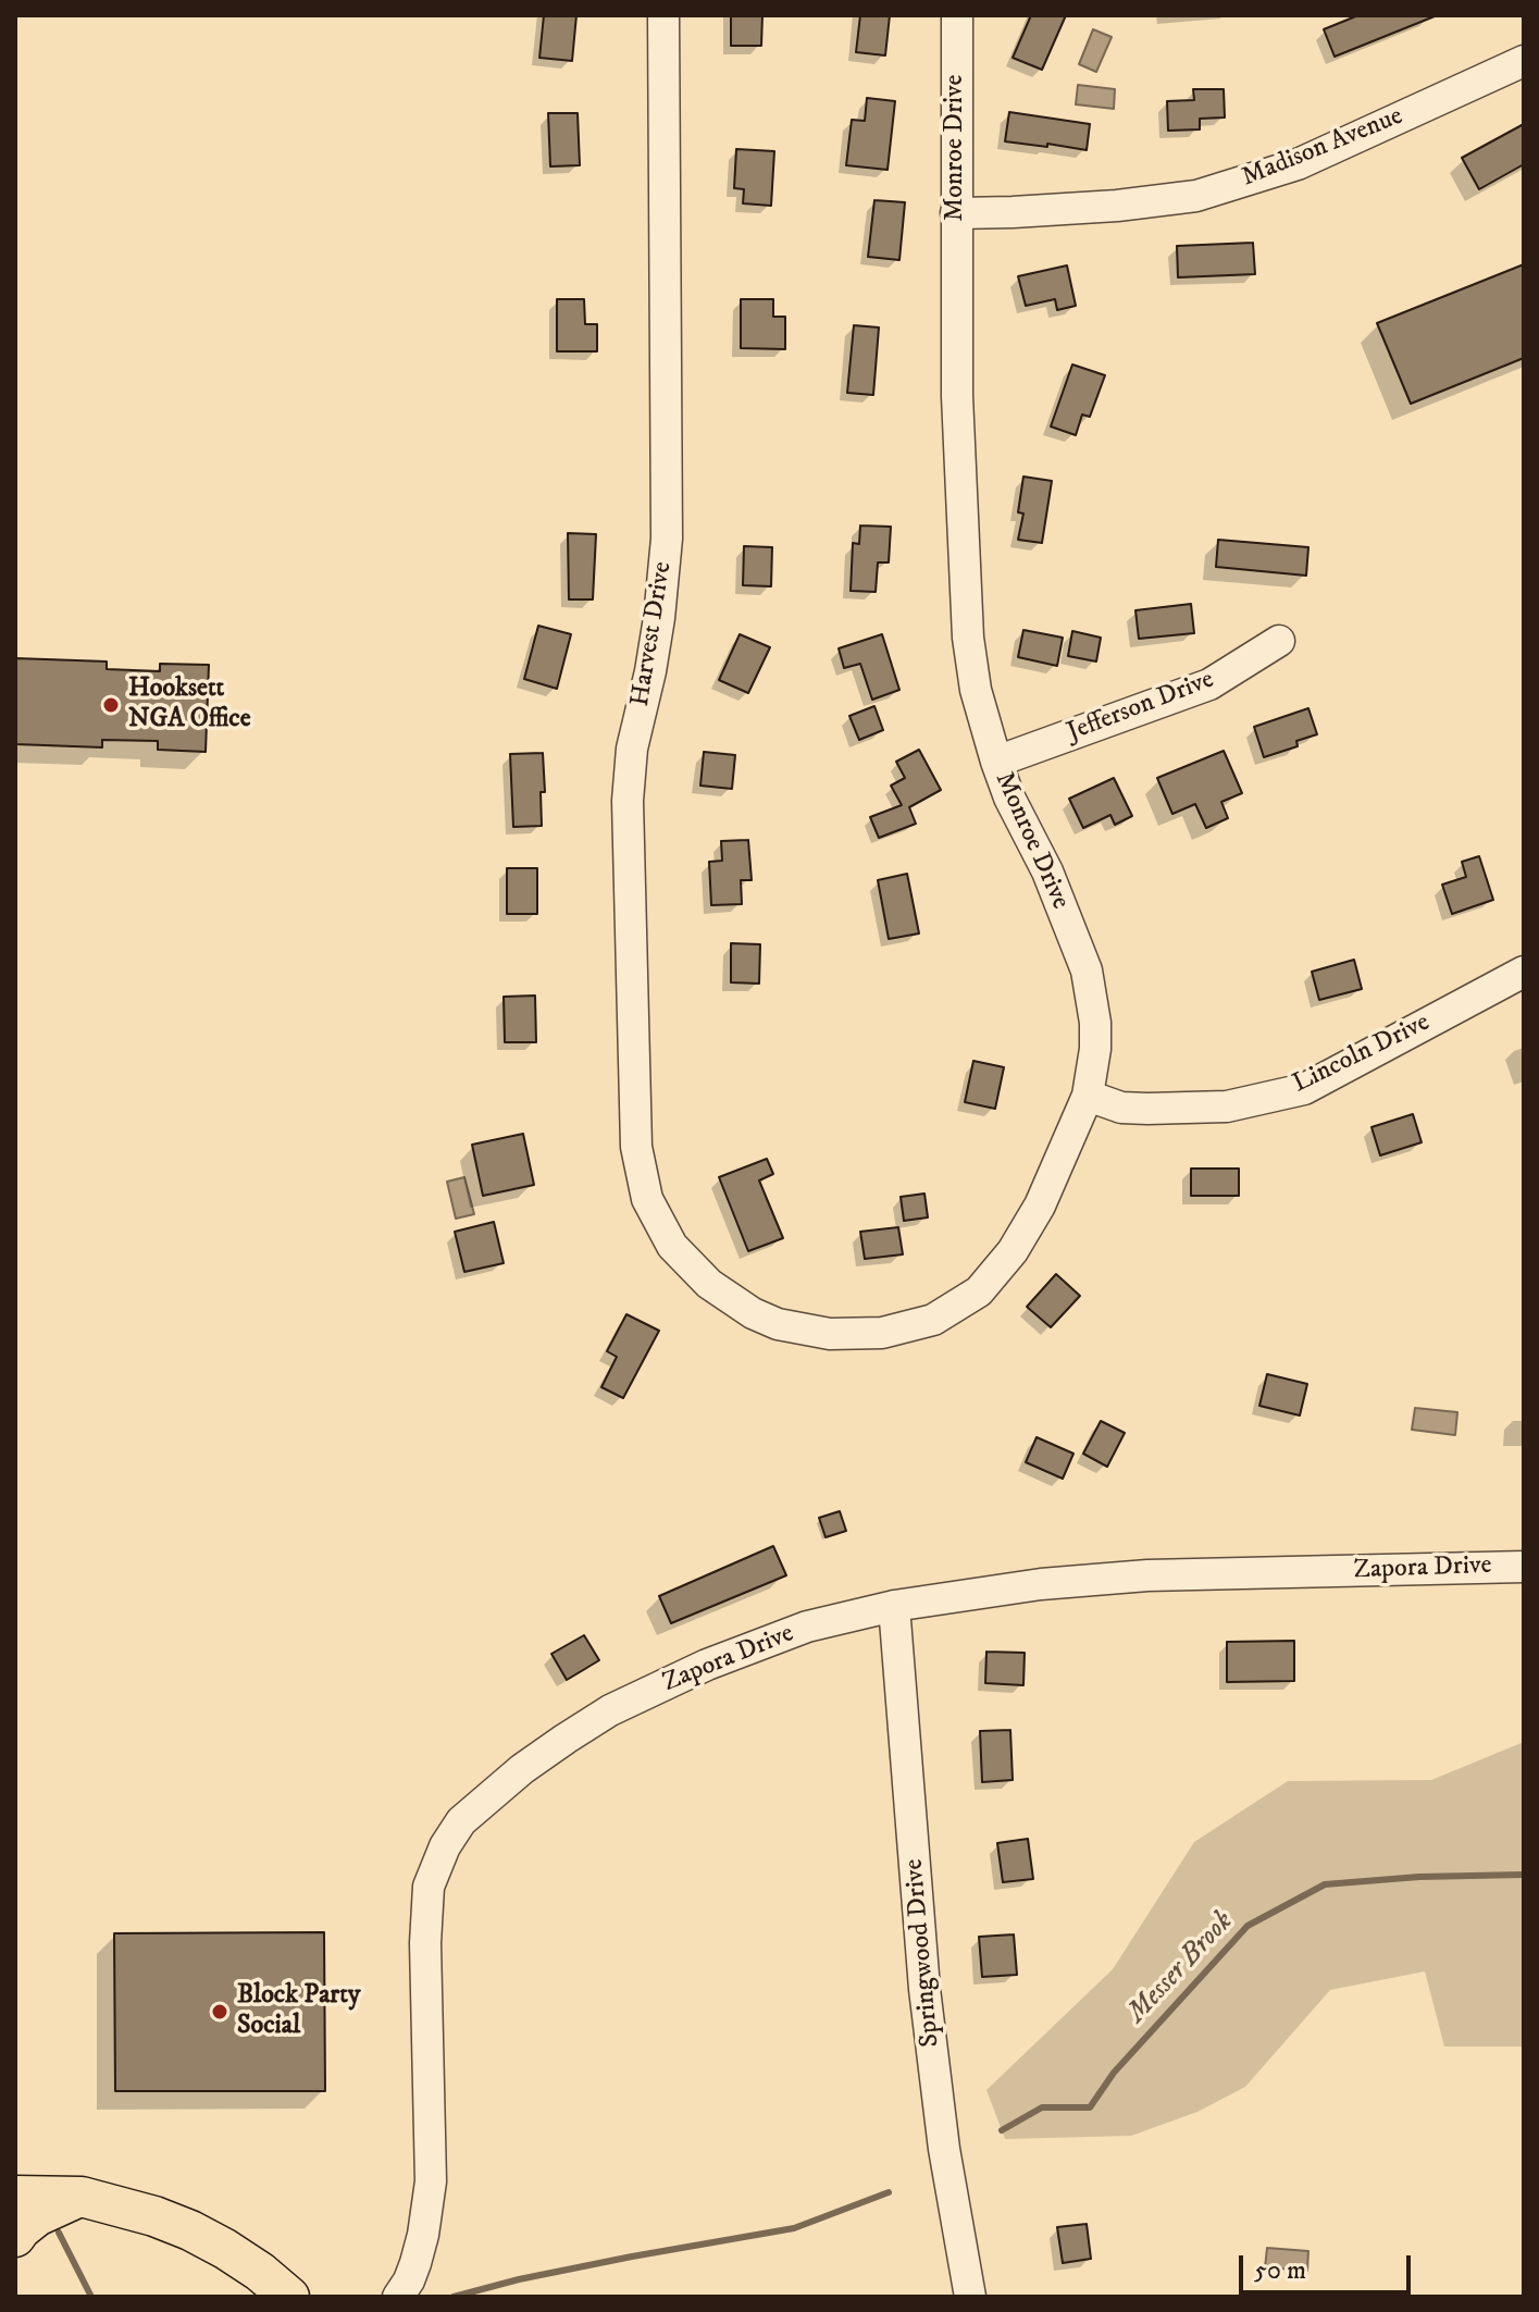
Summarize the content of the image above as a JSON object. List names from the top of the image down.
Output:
{
  "streets": {
    "street": [
      "Monroe Drive",
      "Madison Avenue",
      "Harvest Drive",
      "Jefferson Drive",
      "Lincoln Drive",
      "Zapora Drive",
      "Springwood Drive"
    ]
  },
  "crossings": [
    ["Monroe Drive", "Madison Avenue"],
    ["Monroe Drive", "Harvest Drive"],
    ["Monroe Drive", "Jefferson Drive"],
    ["Monroe Drive", "Lincoln Drive"],
    ["Zapora Drive", "Springwood Drive"]
  ],
  "water": ["Messer Brook"],
  "places": ["Hooksett NGA Office", "Block Party Social"],
  "scale_bar": "50 m"
}
